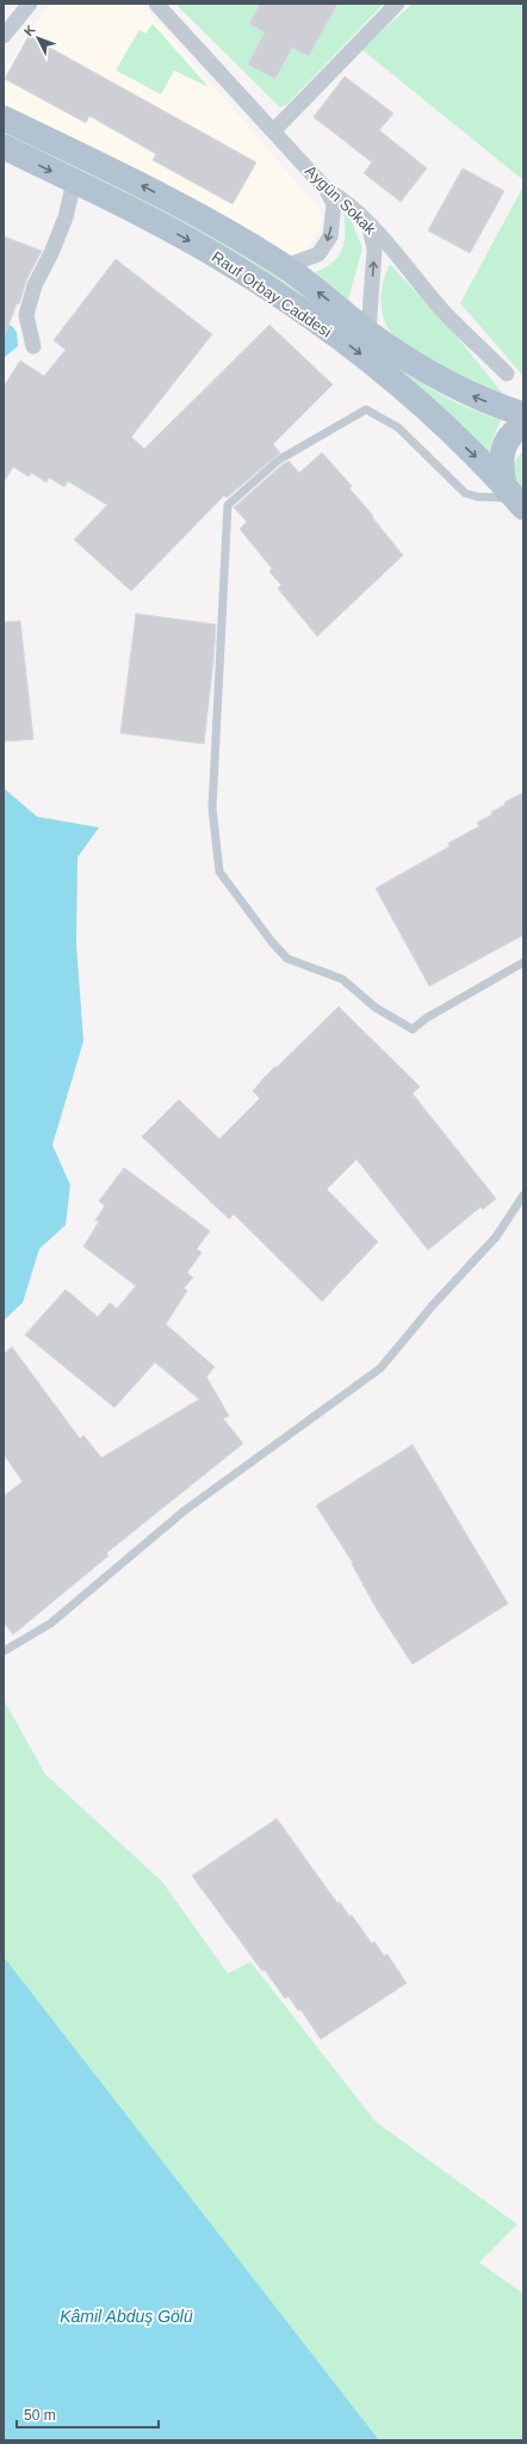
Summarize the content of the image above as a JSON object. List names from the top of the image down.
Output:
{
  "streets": {
    "main road": ["Rauf Orbay Caddesi"],
    "street": ["Aygün Sokak"]
  },
  "water": ["Kâmil Abduş Gölü"],
  "scale_bar": "50 m",
  "north": "top left"
}
